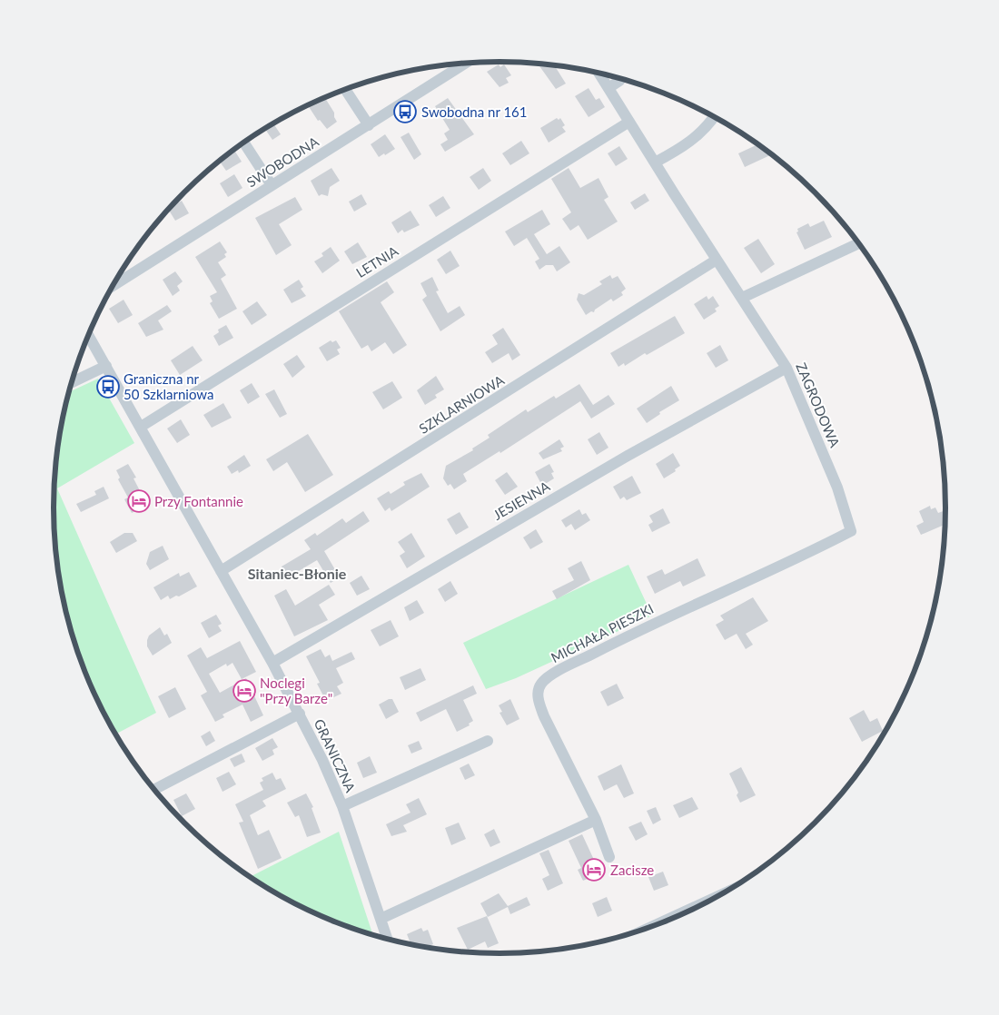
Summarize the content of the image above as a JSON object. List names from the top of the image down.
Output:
{
  "streets": {
    "street": [
      "SWOBODNA",
      "LETNIA",
      "SZKLARNIOWA",
      "ZAGRODOWA",
      "JESIENNA",
      "MICHAŁA PIESZKI",
      "GRANICZNA"
    ]
  },
  "crossings": [
    ["LETNIA", "ZAGRODOWA"],
    ["LETNIA", "GRANICZNA"],
    ["SZKLARNIOWA", "ZAGRODOWA"],
    ["SZKLARNIOWA", "GRANICZNA"],
    ["ZAGRODOWA", "JESIENNA"],
    ["ZAGRODOWA", "MICHAŁA PIESZKI"],
    ["JESIENNA", "GRANICZNA"]
  ],
  "districts": ["Sitaniec-Błonie"],
  "places": {
    "bus stop": ["Swobodna nr 161", "Graniczna nr 50 Szklarniowa"],
    "hotel": ["Przy Fontannie", "Noclegi \"Przy Barze\"", "Zacisze"]
  }
}
